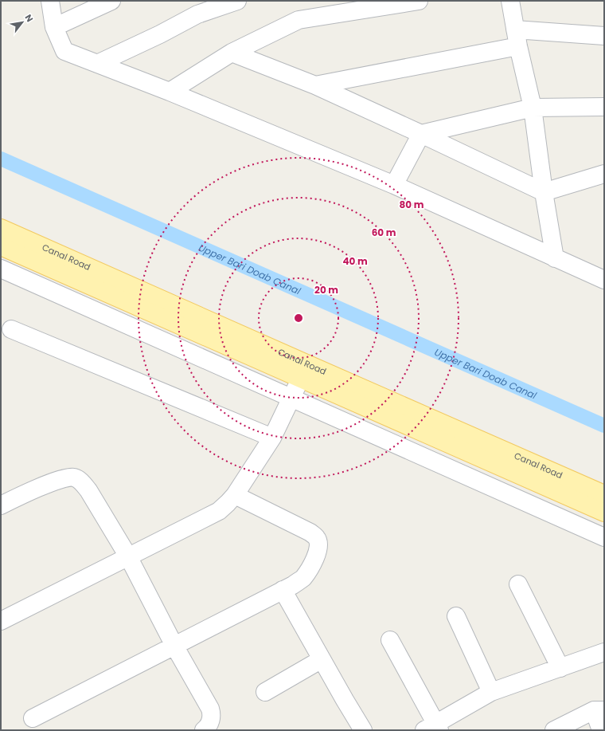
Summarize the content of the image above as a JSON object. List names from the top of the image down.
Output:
{
  "streets": {
    "main road": ["Canal Road"]
  },
  "water": ["Upper Bari Doab Canal"],
  "north": "top right",
  "rings": [
    "80 m",
    "60 m",
    "40 m",
    "20 m"
  ]
}
